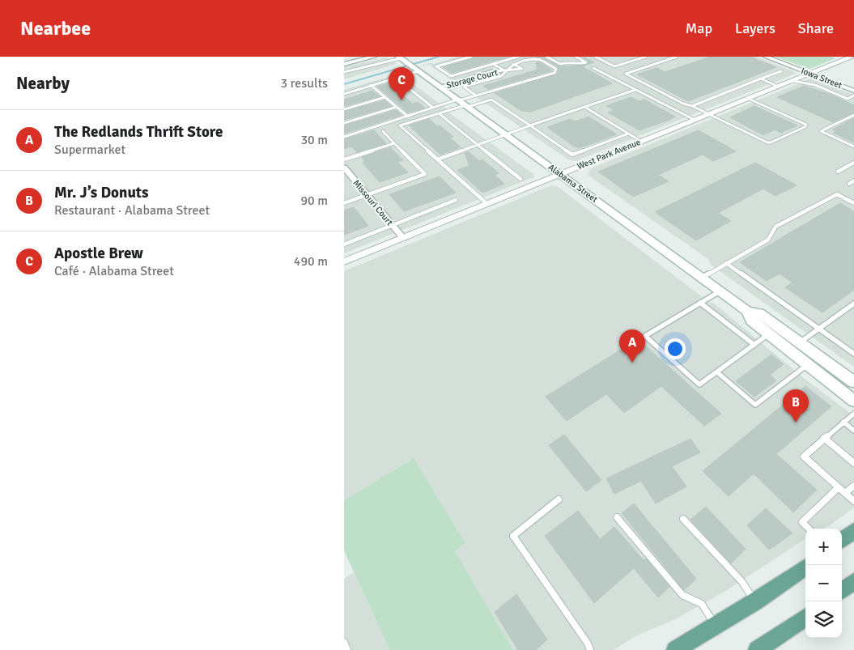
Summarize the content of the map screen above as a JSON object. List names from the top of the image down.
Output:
{
  "streets": {
    "main road": ["Alabama Street"],
    "street": [
      "Iowa Street",
      "Storage Court",
      "West Park Avenue",
      "Missouri Court"
    ]
  },
  "crossings": [
    ["Iowa Street", "West Park Avenue"],
    ["Storage Court", "Alabama Street"],
    ["West Park Avenue", "Alabama Street"],
    ["West Park Avenue", "Missouri Court"]
  ],
  "page": {
    "header": "Nearbee",
    "nav": ["Map", "Layers", "Share"],
    "heading": ["Nearby", "3 results"],
    "pins": ["C", "A", "B"],
    "list": [
      {
        "mark": "A",
        "name": "The Redlands Thrift Store",
        "note": "Supermarket",
        "value": "30 m"
      },
      {
        "mark": "B",
        "name": "Mr. J’s Donuts",
        "note": "Restaurant · Alabama Street",
        "value": "90 m"
      },
      {
        "mark": "C",
        "name": "Apostle Brew",
        "note": "Café · Alabama Street",
        "value": "490 m"
      }
    ],
    "map_buttons": ["+", "−"]
  }
}
